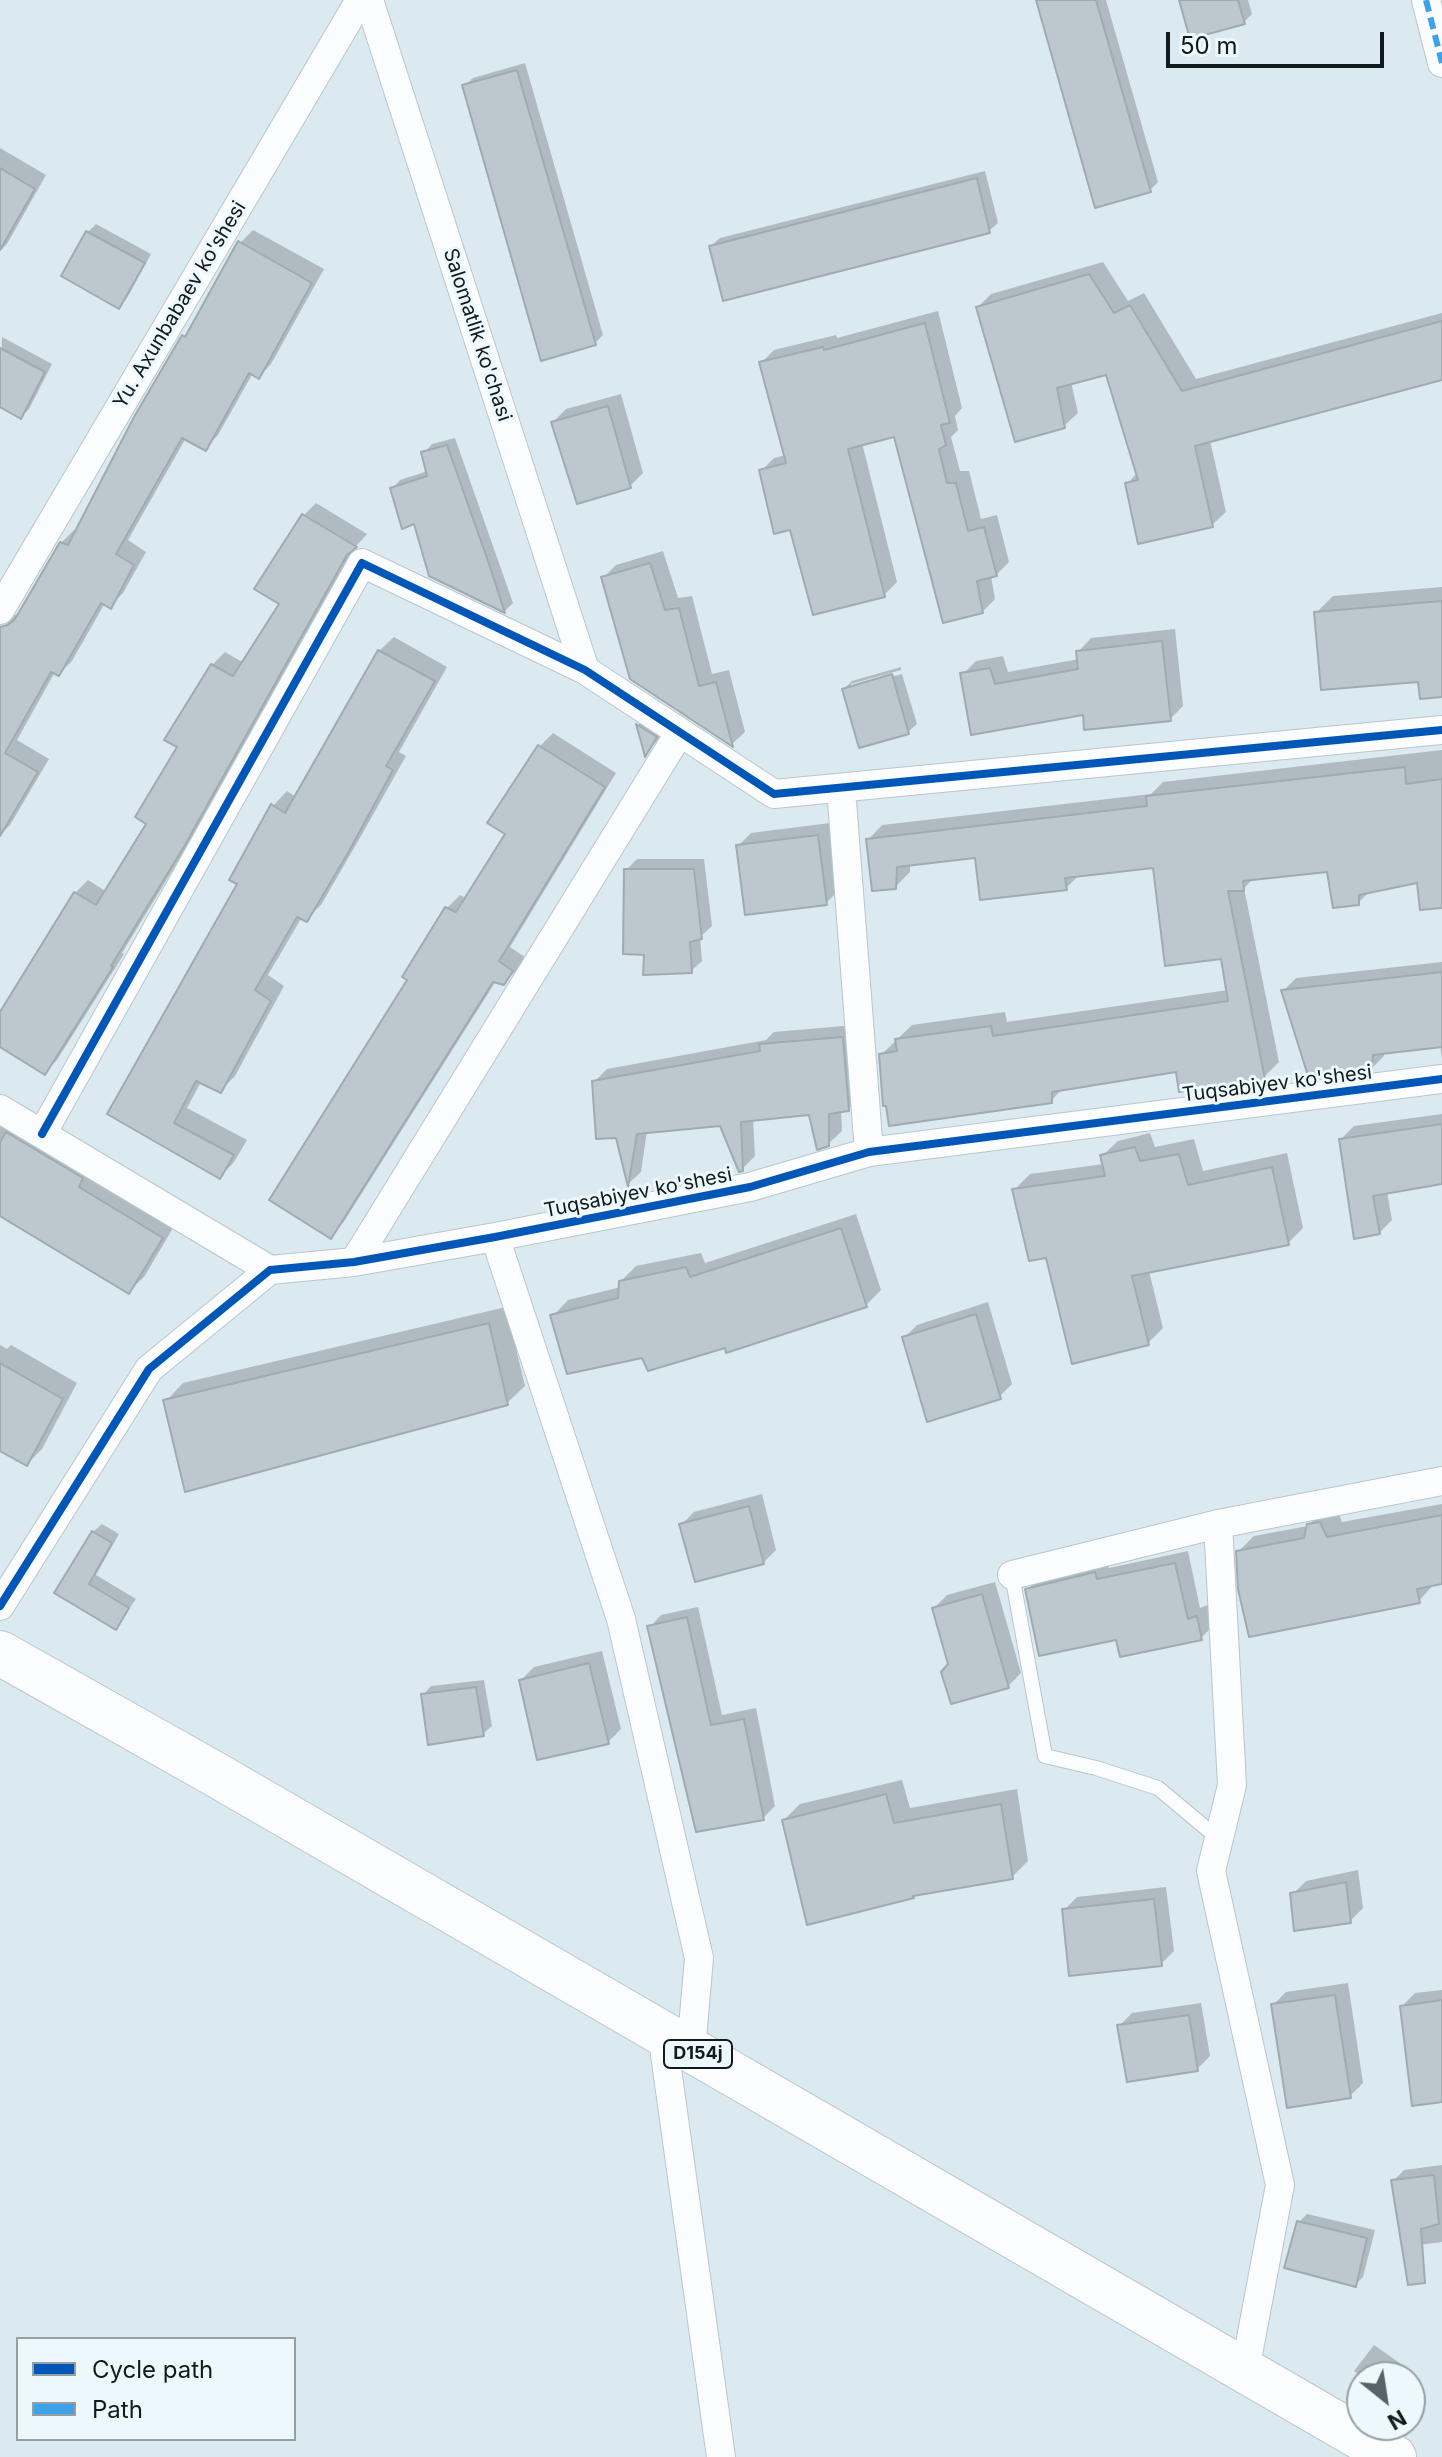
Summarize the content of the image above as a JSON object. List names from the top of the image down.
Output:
{
  "streets": {
    "main road": ["D154j"],
    "street": ["Yu. Axunbabaev ko'shesi", "Salomatlik ko'chasi", "Tuqsabiyev ko'shesi"]
  },
  "legend": ["Cycle path", "Path"],
  "scale_bar": "50 m",
  "north": "bottom right"
}
